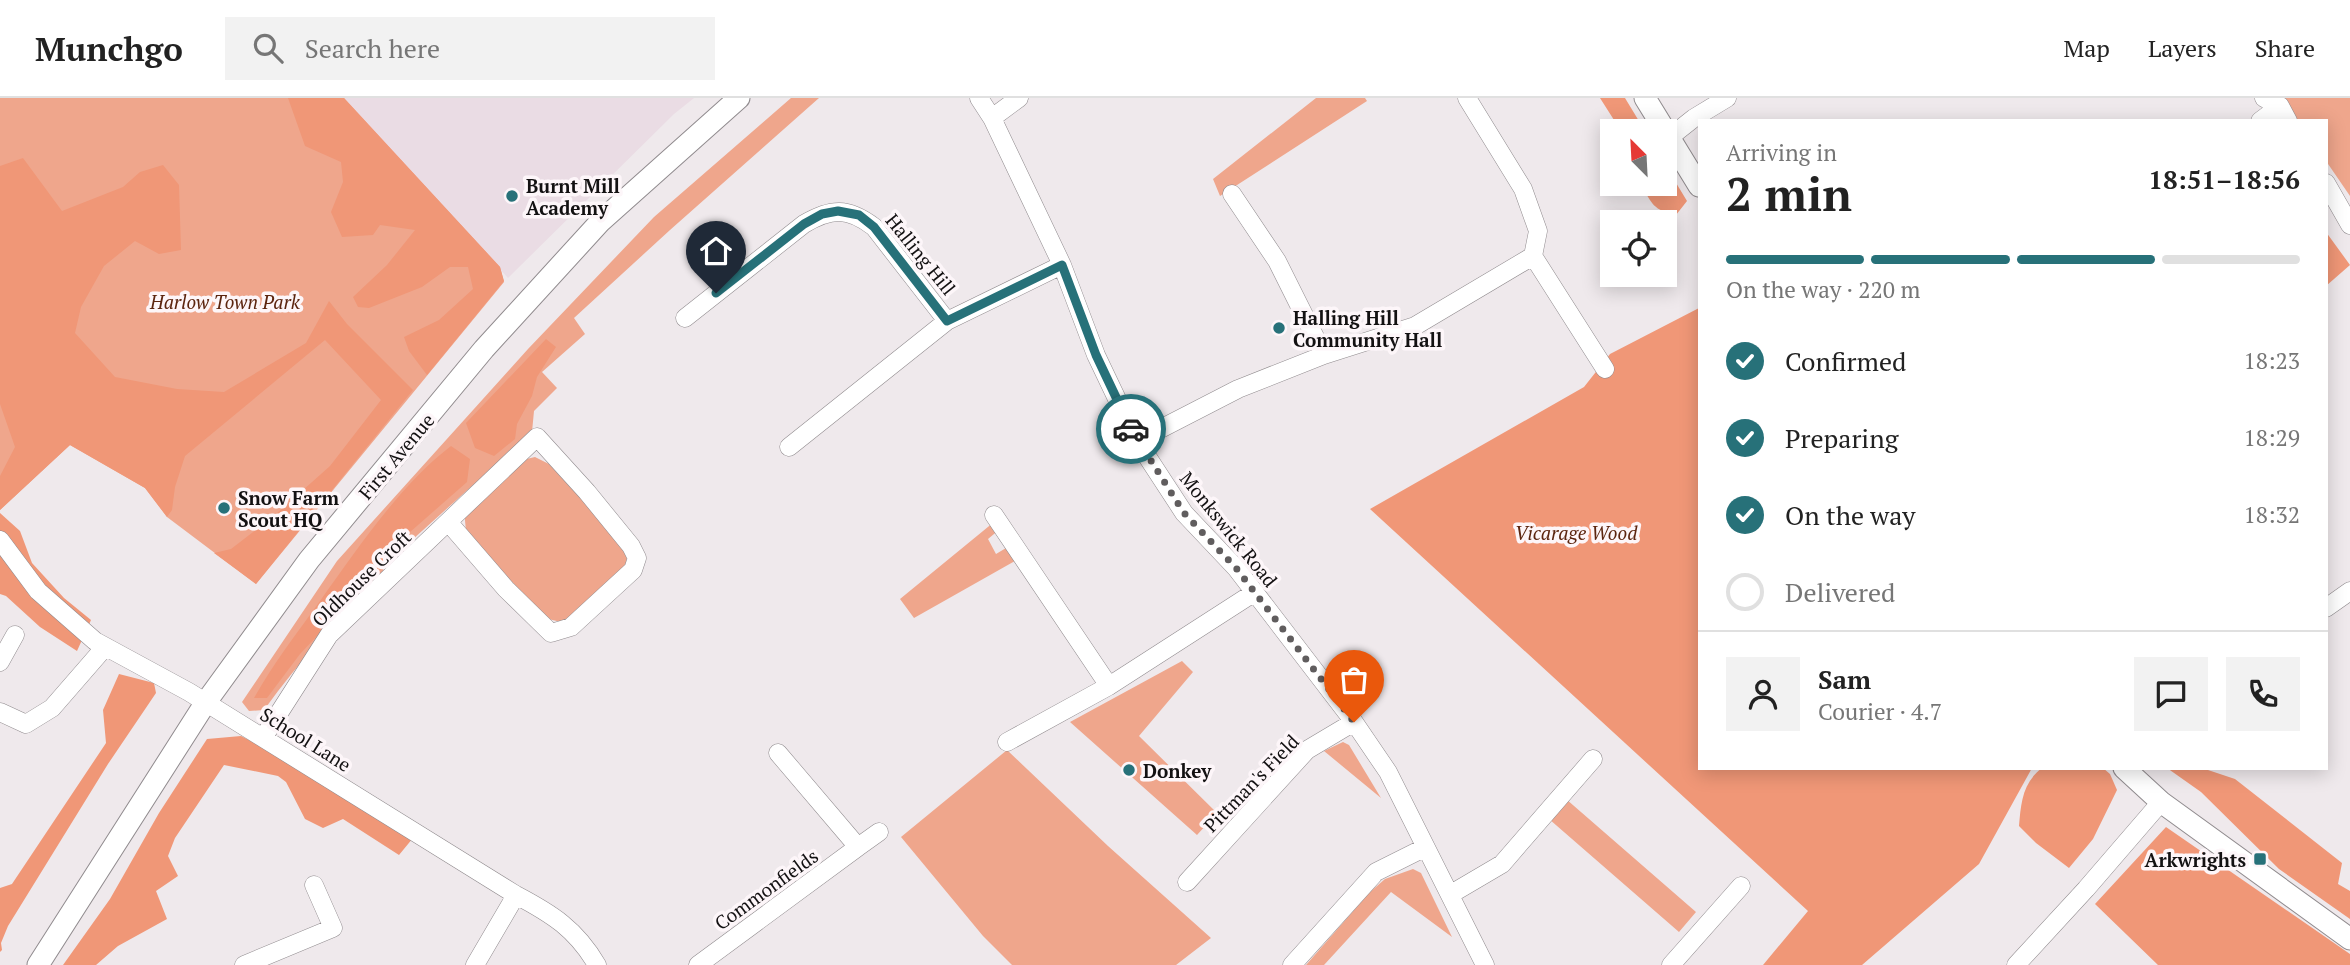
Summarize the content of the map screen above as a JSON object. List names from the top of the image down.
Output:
{
  "streets": {
    "street": [
      "Halling Hill",
      "First Avenue",
      "Monkswick Road",
      "Oldhouse Croft",
      "School Lane",
      "Pittman's Field",
      "Commonfields"
    ]
  },
  "crossings": [
    ["Halling Hill", "Monkswick Road"],
    ["First Avenue", "School Lane"],
    ["Monkswick Road", "Pittman's Field"],
    ["Oldhouse Croft", "School Lane"]
  ],
  "parks": ["Harlow Town Park", "Vicarage Wood"],
  "places": {
    "other": [
      "Burnt Mill Academy",
      "Halling Hill Community Hall",
      "Snow Farm Scout HQ",
      "Donkey"
    ],
    "transit": ["Arkwrights"]
  },
  "north": "top left",
  "page": {
    "header": "Munchgo",
    "search": "Search here",
    "nav": ["Map", "Layers", "Share"],
    "heading": ["2 min", "Arriving in", "18:51–18:56"],
    "panel": ["Sam", "Courier · 4.7"],
    "bar": "On the way · 220 m",
    "list": [
      ["Confirmed", "18:23"],
      ["Preparing", "18:29"],
      ["On the way", "18:32"],
      "Delivered"
    ]
  }
}
